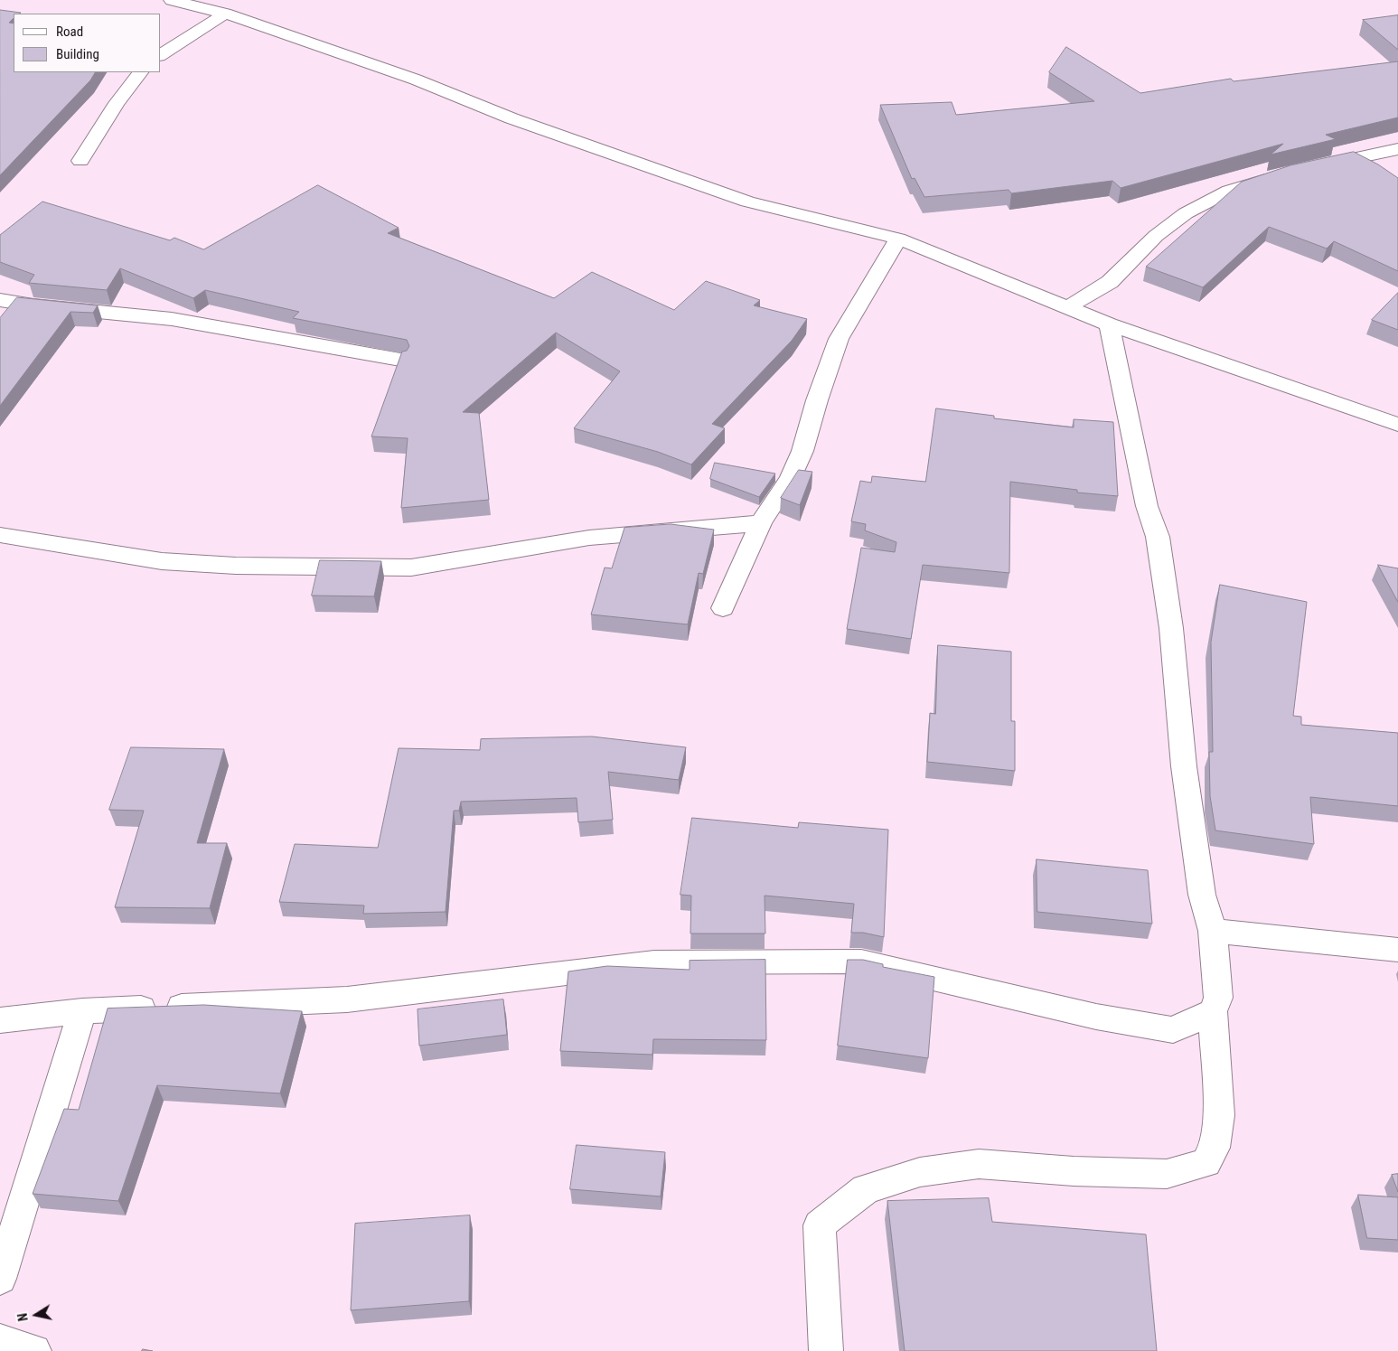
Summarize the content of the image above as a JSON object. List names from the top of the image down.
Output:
{
  "legend": ["Road", "Building"],
  "north": "left"
}
